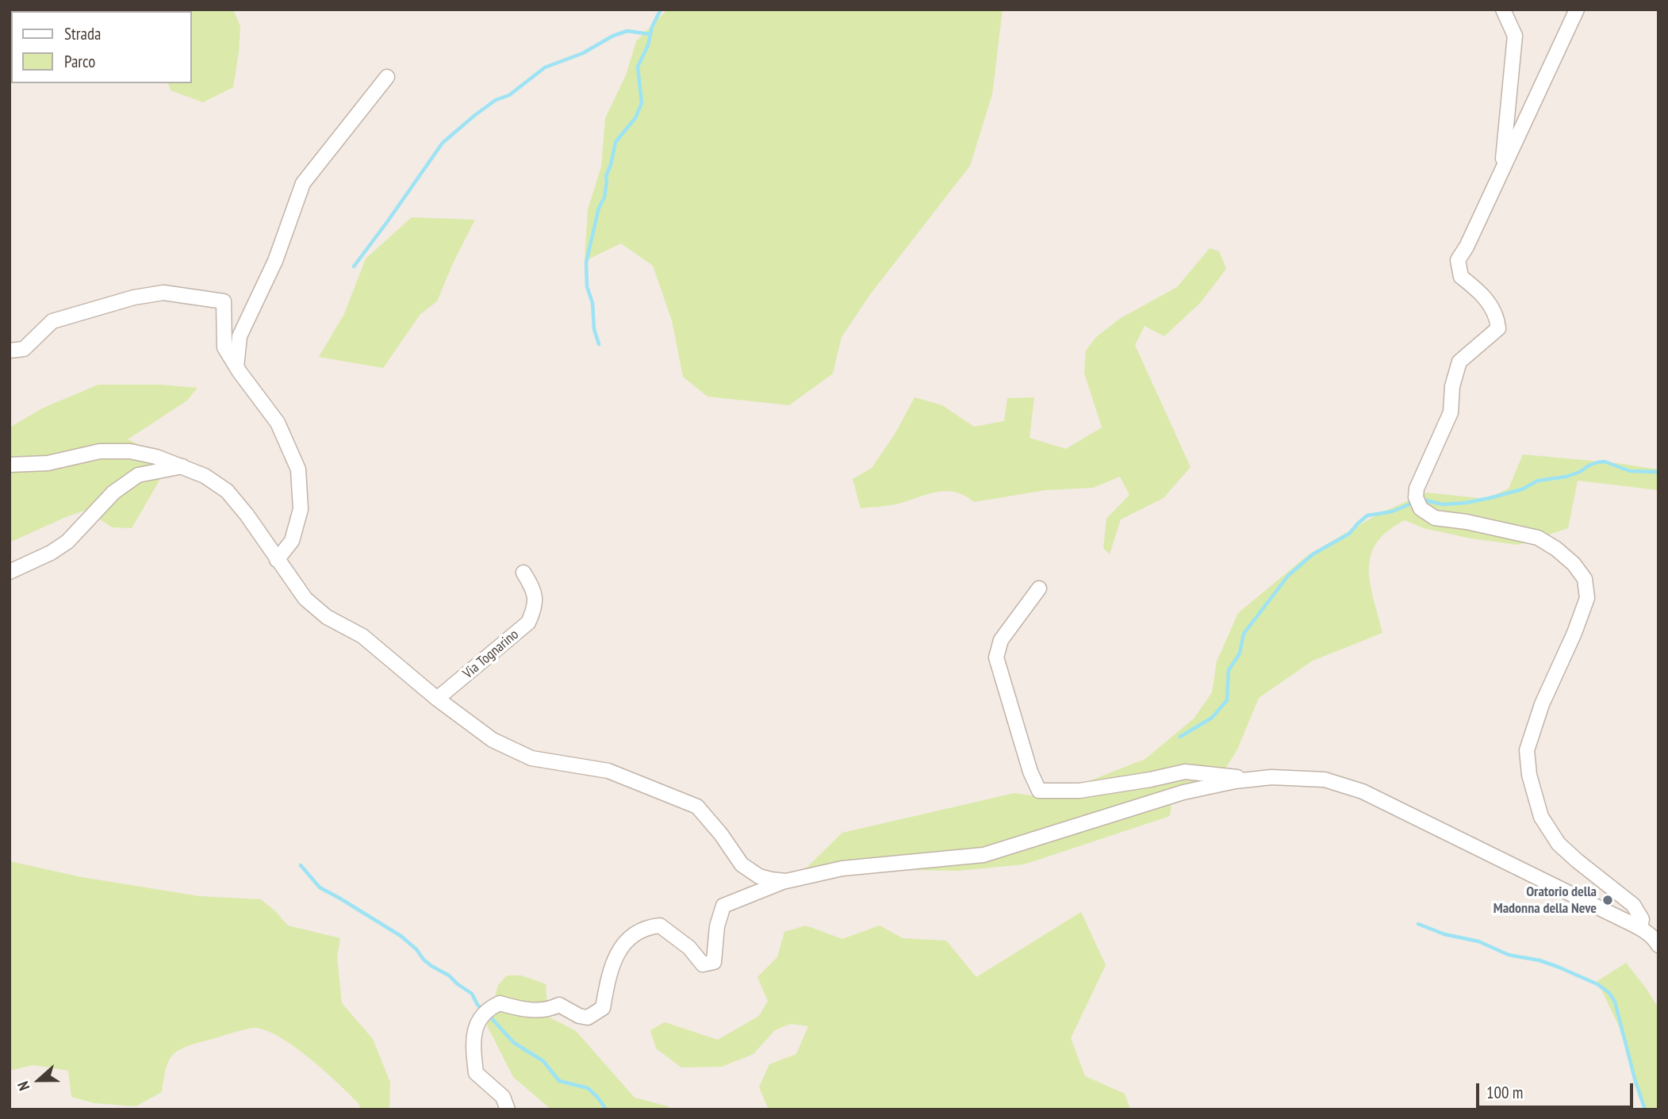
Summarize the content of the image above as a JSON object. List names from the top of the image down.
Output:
{
  "streets": {
    "street": ["Via Tognarino"]
  },
  "places": ["Oratorio della Madonna della Neve"],
  "legend": ["Strada", "Parco"],
  "scale_bar": "100 m",
  "north": "left"
}
